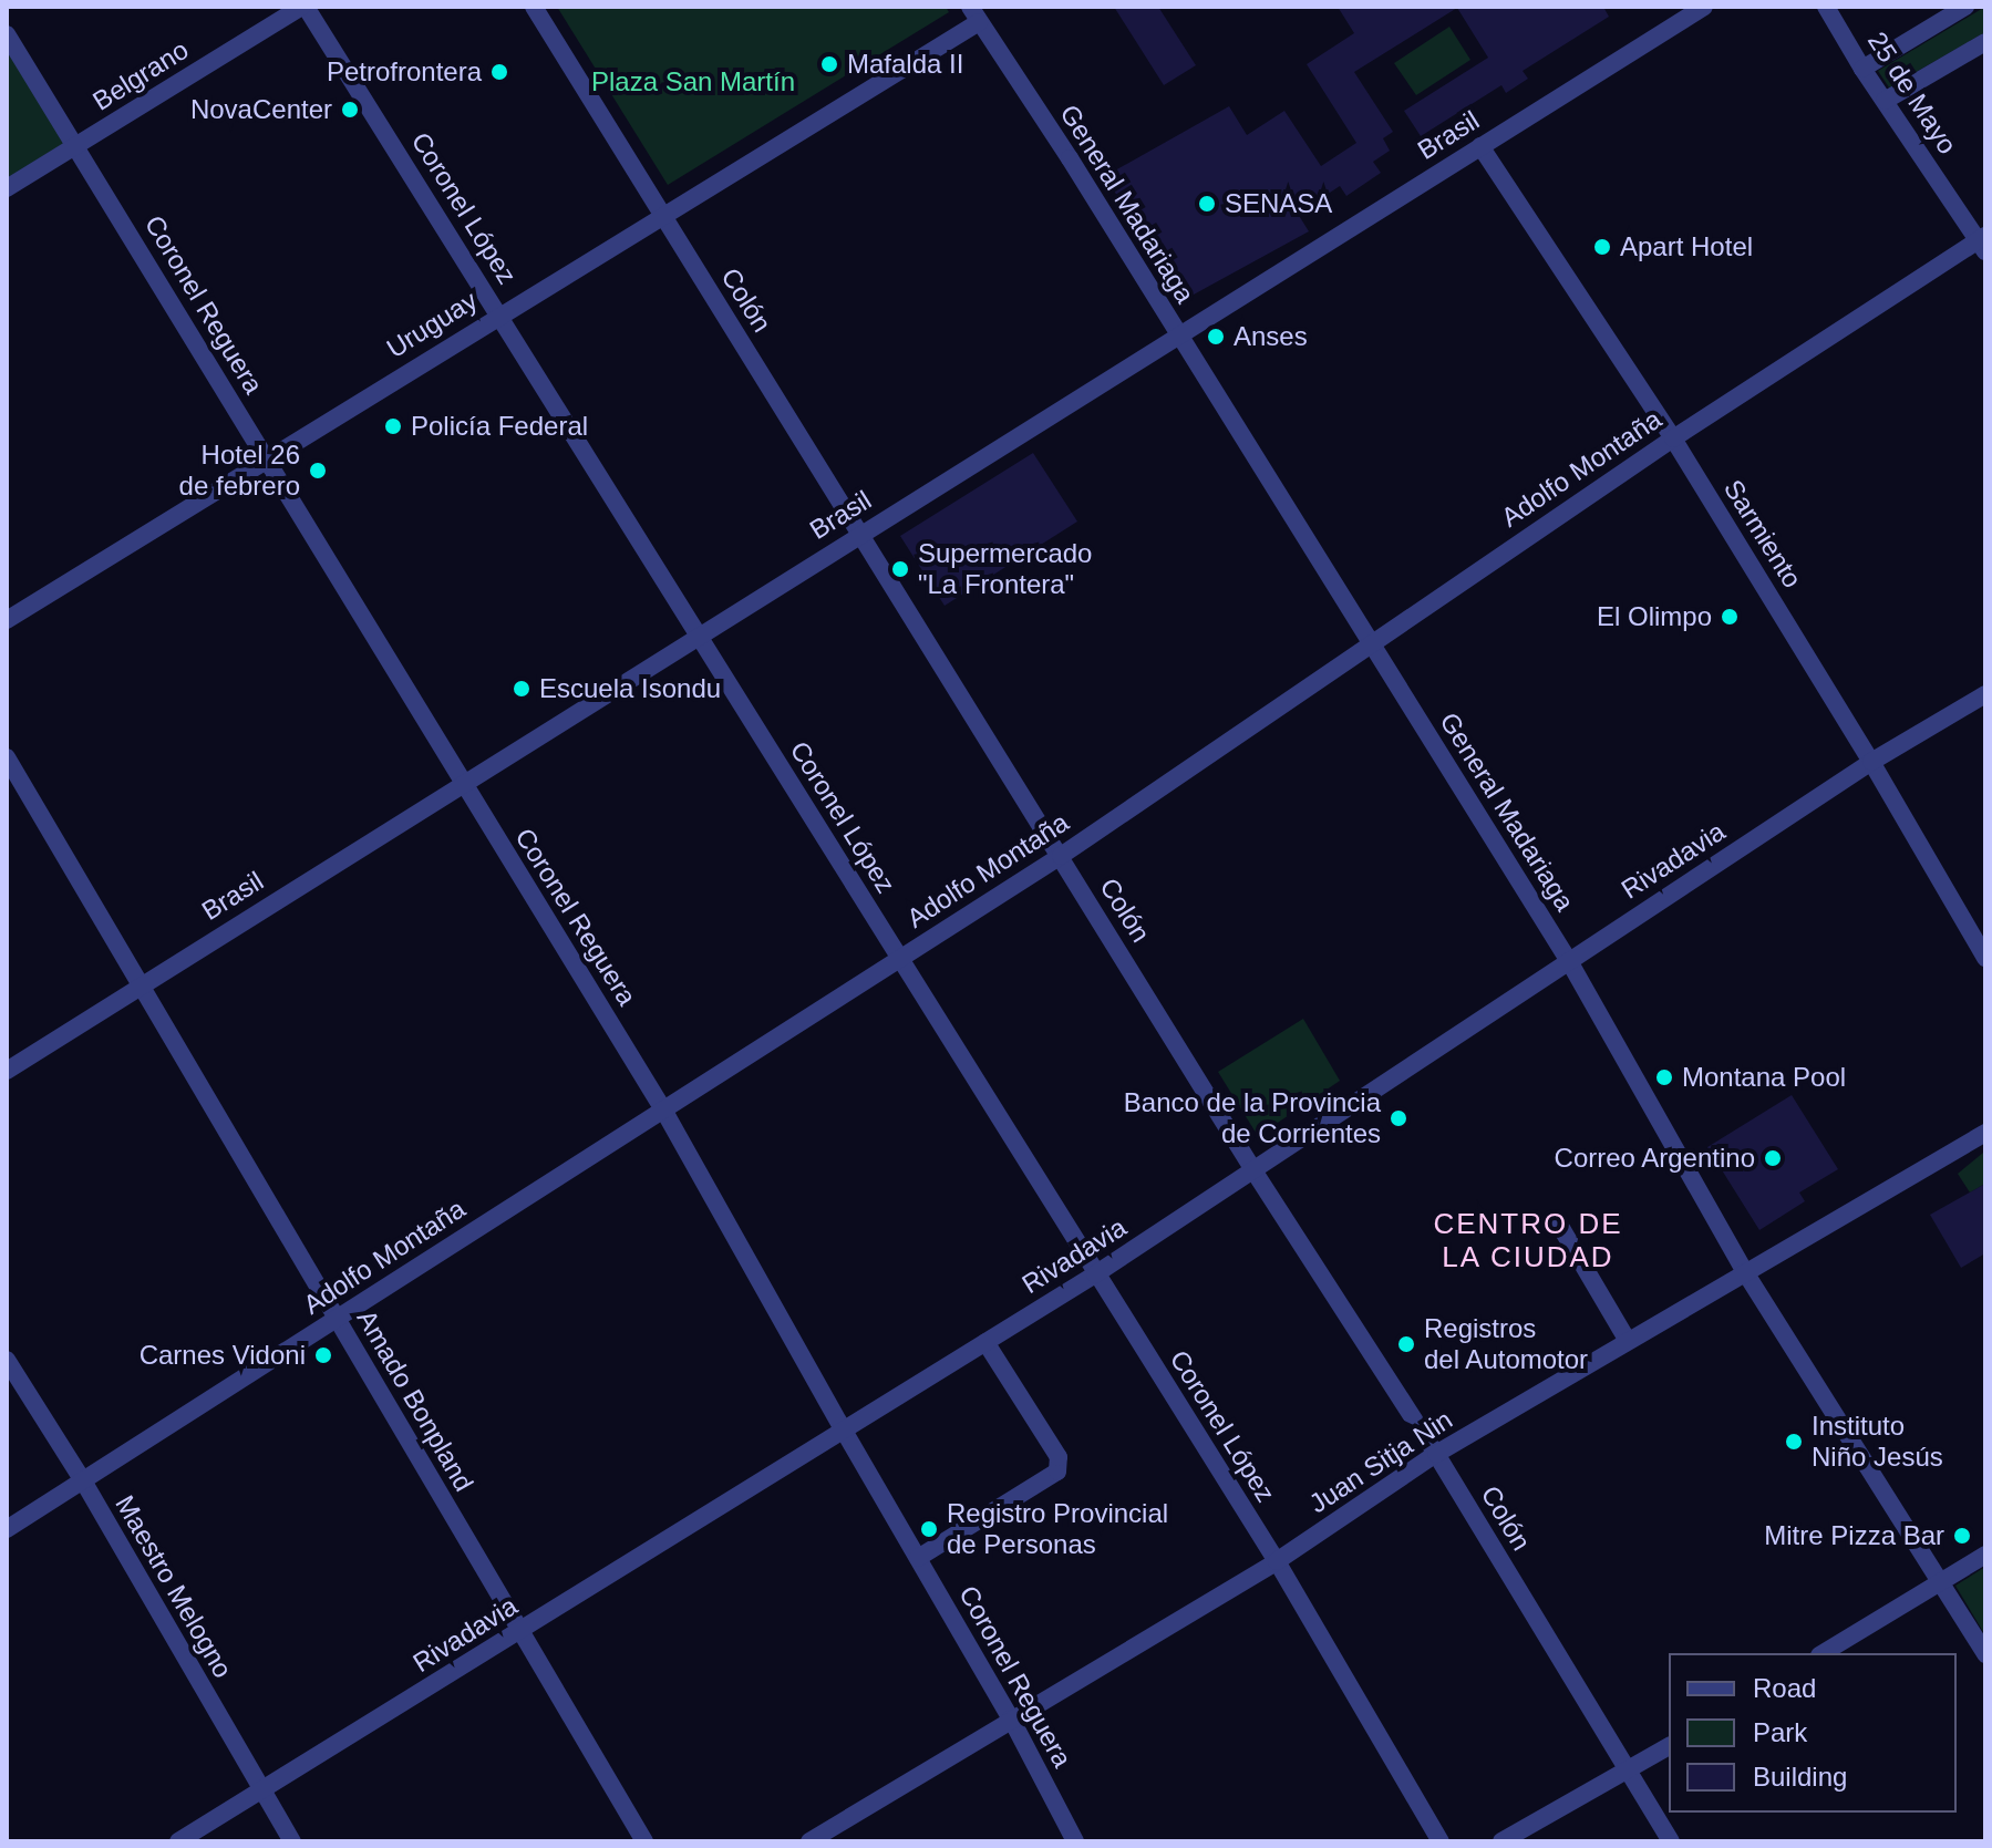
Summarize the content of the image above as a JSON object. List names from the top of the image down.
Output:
{
  "streets": {
    "street": [
      "Belgrano",
      "25 de Mayo",
      "Brasil",
      "General Madariaga",
      "Coronel López",
      "Colón",
      "Coronel Reguera",
      "Uruguay",
      "Adolfo Montaña",
      "Sarmiento",
      "Rivadavia",
      "Amado Bonpland",
      "Juan Sitja Nin",
      "Maestro Melogno"
    ]
  },
  "crossings": [
    ["Belgrano", "Coronel López"],
    ["Belgrano", "Coronel Reguera"],
    ["25 de Mayo", "Adolfo Montaña"],
    ["Brasil", "General Madariaga"],
    ["Brasil", "Coronel López"],
    ["Brasil", "Colón"],
    ["Brasil", "Coronel Reguera"],
    ["Brasil", "Sarmiento"],
    ["Brasil", "Amado Bonpland"],
    ["General Madariaga", "Uruguay"],
    ["General Madariaga", "Adolfo Montaña"],
    ["General Madariaga", "Rivadavia"],
    ["General Madariaga", "Juan Sitja Nin"],
    ["Coronel López", "Uruguay"],
    ["Coronel López", "Adolfo Montaña"],
    ["Coronel López", "Rivadavia"],
    ["Coronel López", "Juan Sitja Nin"],
    ["Colón", "Uruguay"],
    ["Colón", "Adolfo Montaña"],
    ["Colón", "Rivadavia"],
    ["Colón", "Juan Sitja Nin"],
    ["Coronel Reguera", "Uruguay"],
    ["Coronel Reguera", "Adolfo Montaña"],
    ["Coronel Reguera", "Rivadavia"],
    ["Coronel Reguera", "Juan Sitja Nin"],
    ["Adolfo Montaña", "Sarmiento"],
    ["Adolfo Montaña", "Amado Bonpland"],
    ["Adolfo Montaña", "Maestro Melogno"],
    ["Sarmiento", "Rivadavia"],
    ["Rivadavia", "Amado Bonpland"],
    ["Rivadavia", "Maestro Melogno"]
  ],
  "districts": ["CENTRO DE LA CIUDAD"],
  "parks": ["Plaza San Martín"],
  "places": [
    "Mafalda II",
    "Petrofrontera",
    "NovaCenter",
    "SENASA",
    "Apart Hotel",
    "Anses",
    "Policía Federal",
    "Hotel 26 de febrero",
    "Supermercado \"La Frontera\"",
    "El Olimpo",
    "Escuela Isondu",
    "Montana Pool",
    "Banco de la Provincia de Corrientes",
    "Correo Argentino",
    "Registros del Automotor",
    "Carnes Vidoni",
    "Instituto Niño Jesús",
    "Registro Provincial de Personas",
    "Mitre Pizza Bar"
  ],
  "legend": ["Road", "Park", "Building"]
}
